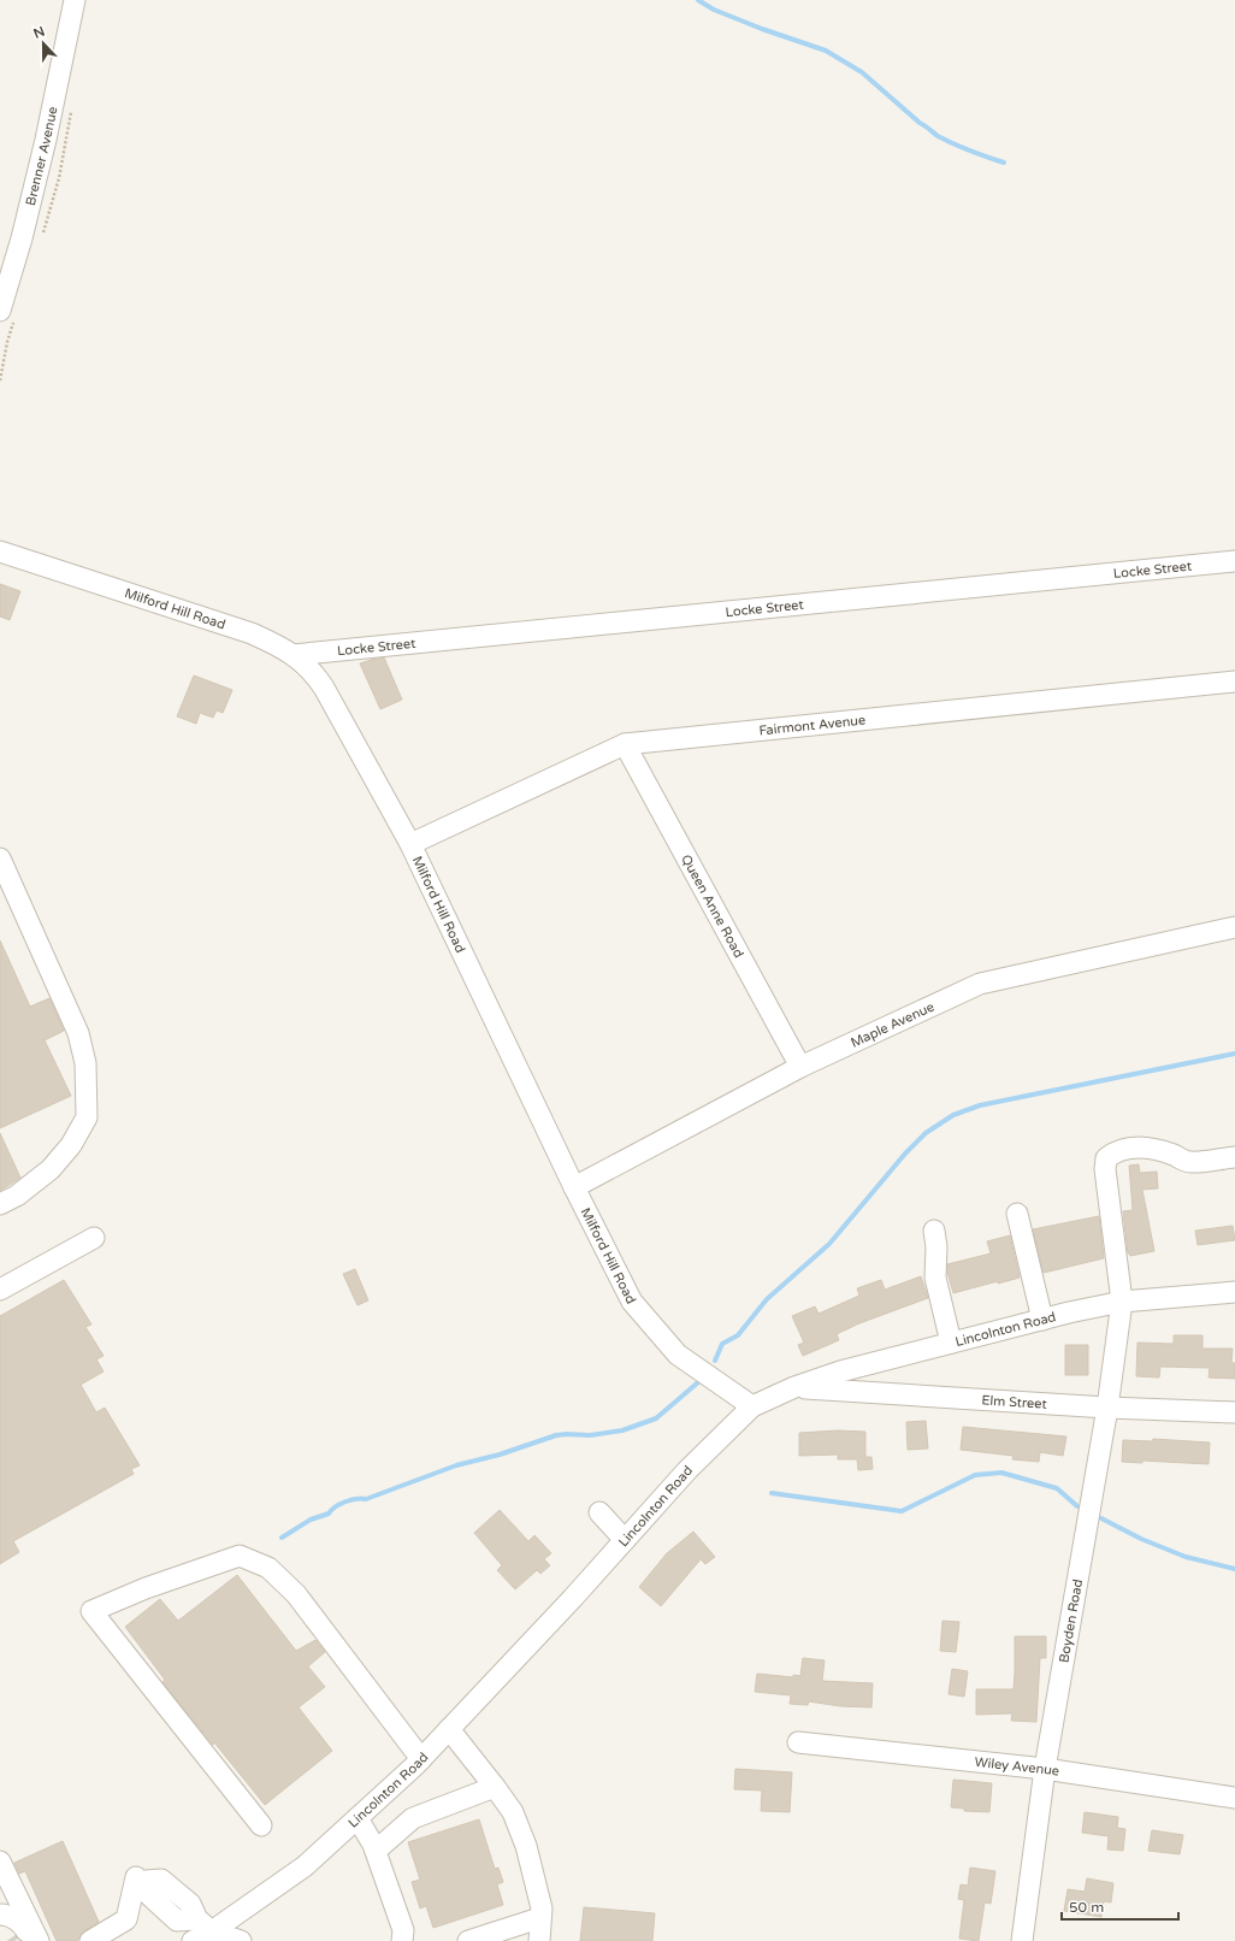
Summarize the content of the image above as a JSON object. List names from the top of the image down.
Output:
{
  "streets": {
    "street": [
      "Brenner Avenue",
      "Locke Street",
      "Milford Hill Road",
      "Fairmont Avenue",
      "Queen Anne Road",
      "Maple Avenue",
      "Lincolnton Road",
      "Elm Street",
      "Boyden Road",
      "Wiley Avenue"
    ]
  },
  "crossings": [
    ["Locke Street", "Milford Hill Road"],
    ["Milford Hill Road", "Fairmont Avenue"],
    ["Milford Hill Road", "Maple Avenue"],
    ["Milford Hill Road", "Lincolnton Road"],
    ["Fairmont Avenue", "Queen Anne Road"],
    ["Queen Anne Road", "Maple Avenue"],
    ["Lincolnton Road", "Elm Street"],
    ["Lincolnton Road", "Boyden Road"],
    ["Elm Street", "Boyden Road"],
    ["Boyden Road", "Wiley Avenue"]
  ],
  "scale_bar": "50 m",
  "north": "top"
}
